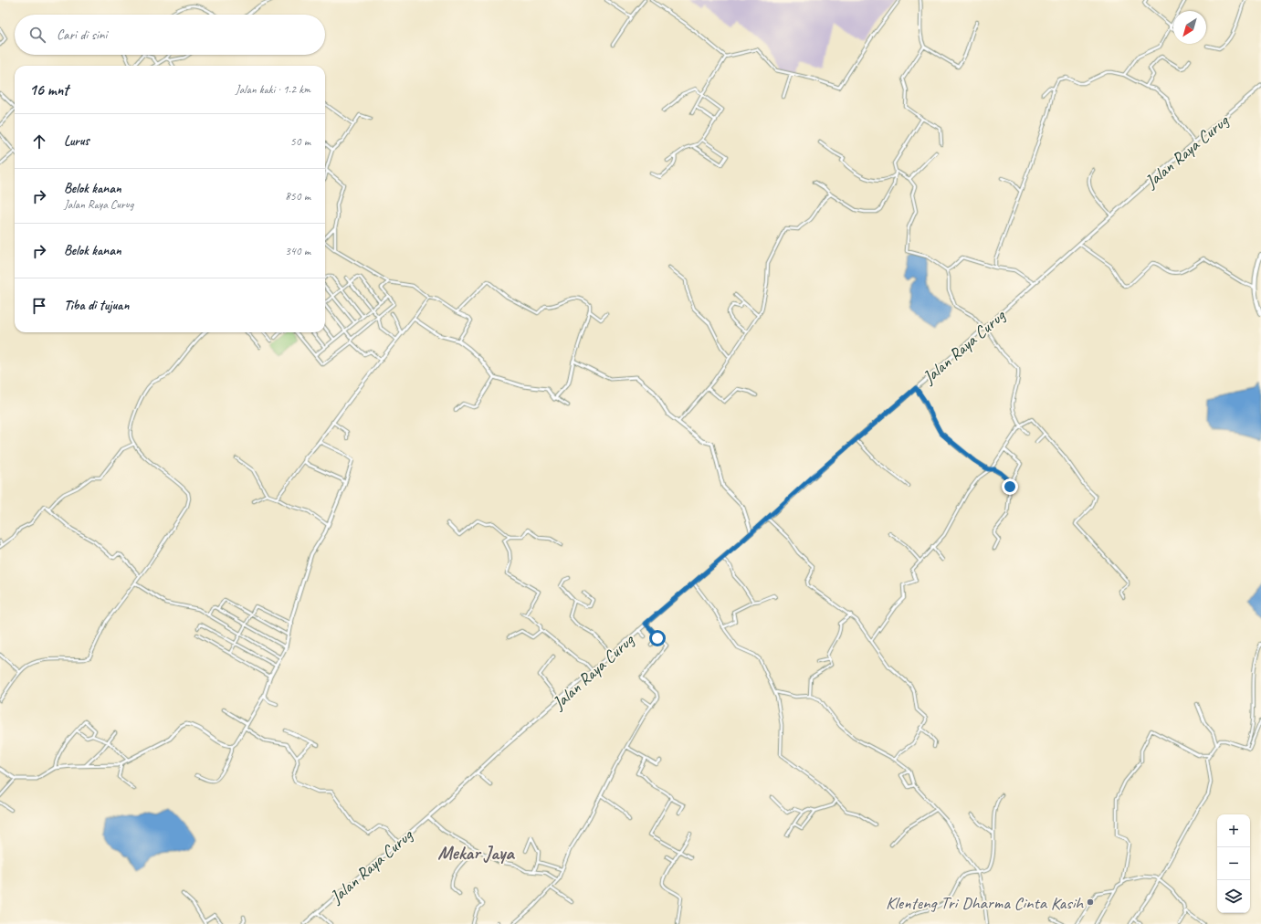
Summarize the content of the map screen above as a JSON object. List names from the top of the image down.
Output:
{
  "streets": {
    "street": ["Jalan Raya Curug"]
  },
  "districts": ["Mekar Jaya"],
  "places": ["Klenteng Tri Dharma Cinta Kasih"],
  "north": "bottom left",
  "page": {
    "search": "Cari di sini",
    "heading": ["16 mnt", "Jalan kaki · 1.2 km"],
    "list": [
      ["Lurus", "50 m"],
      ["Belok kanan", "Jalan Raya Curug", "850 m"],
      ["Belok kanan", "340 m"],
      "Tiba di tujuan"
    ],
    "map_buttons": ["+", "−"]
  }
}
